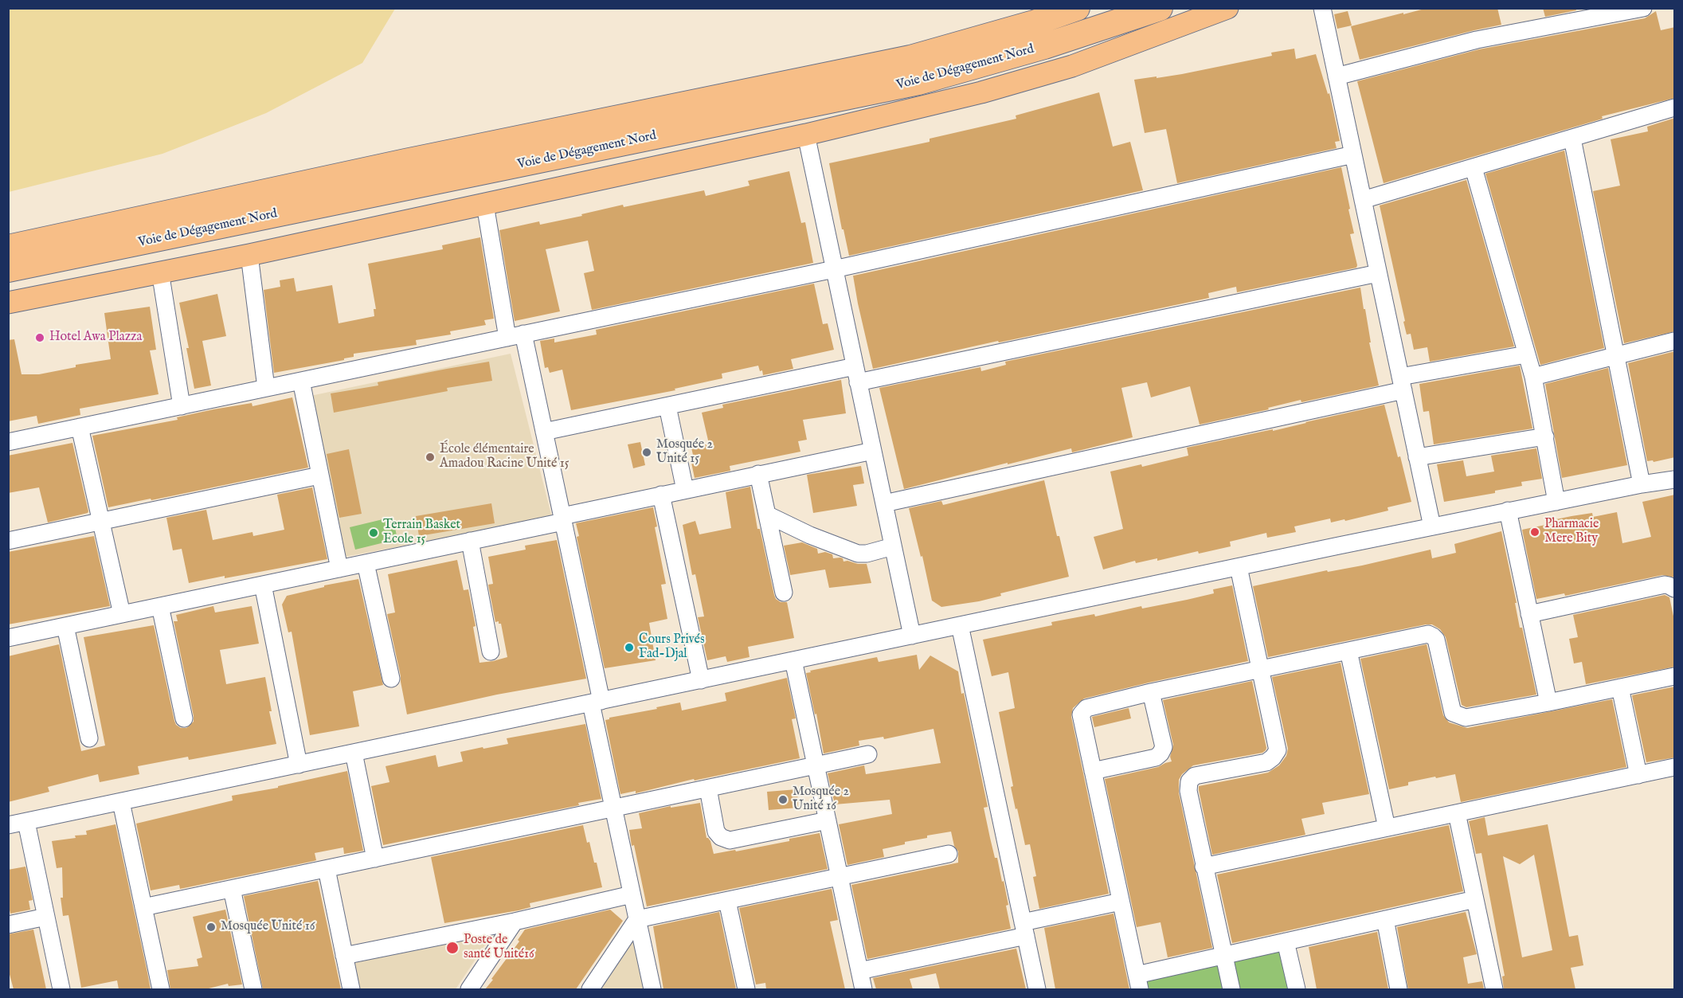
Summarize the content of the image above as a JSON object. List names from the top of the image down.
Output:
{
  "streets": {
    "highway": ["Voie de Dégagement Nord"]
  },
  "places": [
    "Hotel Awa Plazza",
    "Mosquée 2 Unité 15",
    "École élémentaire Amadou Racine Unité 15",
    "Pharmacie Mere Bity",
    "Terrain Basket Ecole 15",
    "Cours Privés Fad-Djal",
    "Mosquée 2 Unité 16",
    "Mosquée Unité 16",
    "Poste de santé Unité16"
  ]
}
